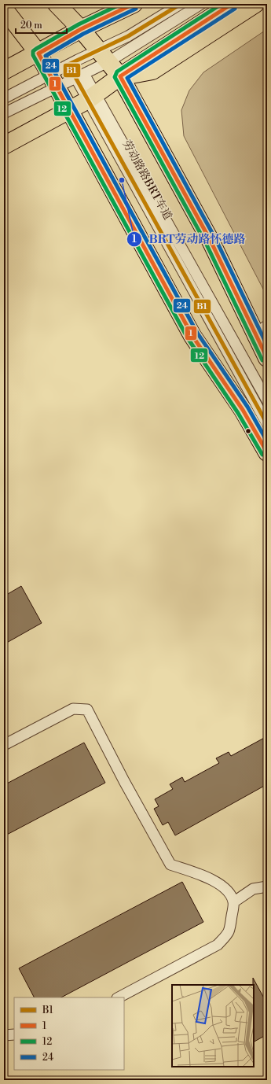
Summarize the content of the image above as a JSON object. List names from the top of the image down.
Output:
{
  "streets": {
    "lane": ["劳动路路BRT车道"]
  },
  "places": ["BRT劳动路怀德路"],
  "lines": [
    "transit line B1",
    "transit line 1",
    "transit line 12",
    "transit line 24"
  ],
  "legend": [
    "B1",
    "1",
    "12",
    "24"
  ],
  "scale_bar": "20 m"
}
